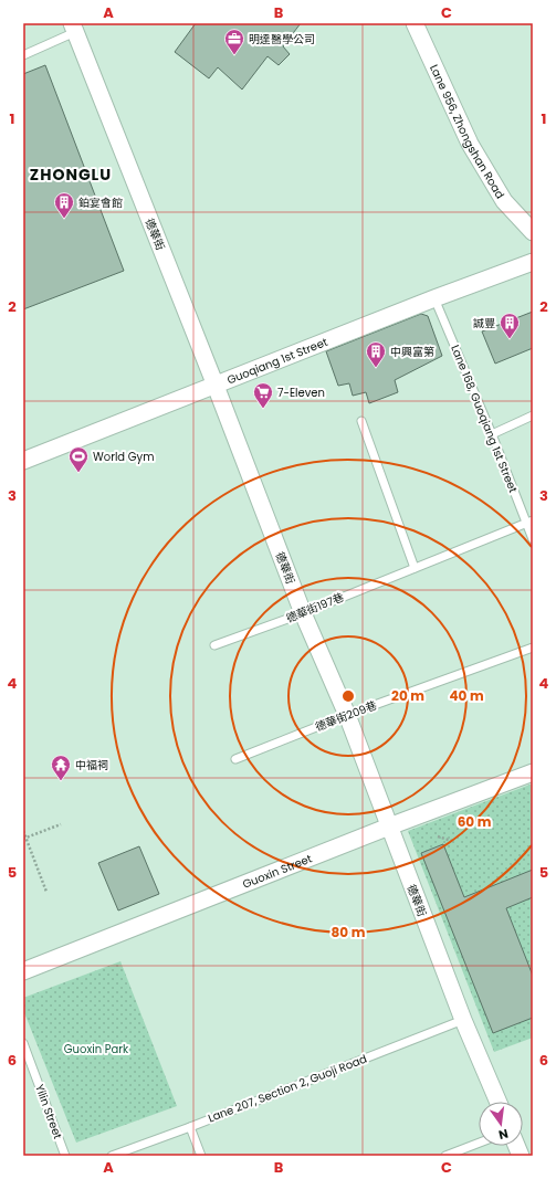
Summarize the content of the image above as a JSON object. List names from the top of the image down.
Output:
{
  "streets": {
    "street": [
      "Lane 956, Zhongshan Road",
      "德華街",
      "Guoqiang 1st Street",
      "Guoxin Street"
    ],
    "lane": [
      "Lane 168, Guoqiang 1st Street",
      "德華街197巷",
      "德華街209巷",
      "Lane 207, Section 2, Guoji Road",
      "Yilin Street"
    ]
  },
  "crossings": [
    ["德華街", "Guoqiang 1st Street"],
    ["德華街", "德華街197巷"],
    ["德華街", "德華街209巷"],
    ["德華街", "Guoxin Street"],
    ["德華街", "Lane 207, Section 2, Guoji Road"],
    ["Guoqiang 1st Street", "Lane 168, Guoqiang 1st Street"],
    ["Lane 168, Guoqiang 1st Street", "德華街197巷"]
  ],
  "districts": ["ZHONGLU"],
  "parks": ["Guoxin Park"],
  "places": {
    "office": ["明達醫學公司"],
    "building": ["鉑宴會館", "誠豐", "中興富第"],
    "supermarket": ["7-Eleven"],
    "sports": ["World Gym"],
    "temple": ["中福祠"]
  },
  "north": "bottom",
  "grid": {
    "columns": ["A", "B", "C"],
    "rows": [
      "1",
      "2",
      "3",
      "4",
      "5",
      "6"
    ]
  },
  "rings": [
    "20 m",
    "40 m",
    "60 m",
    "80 m"
  ]
}
